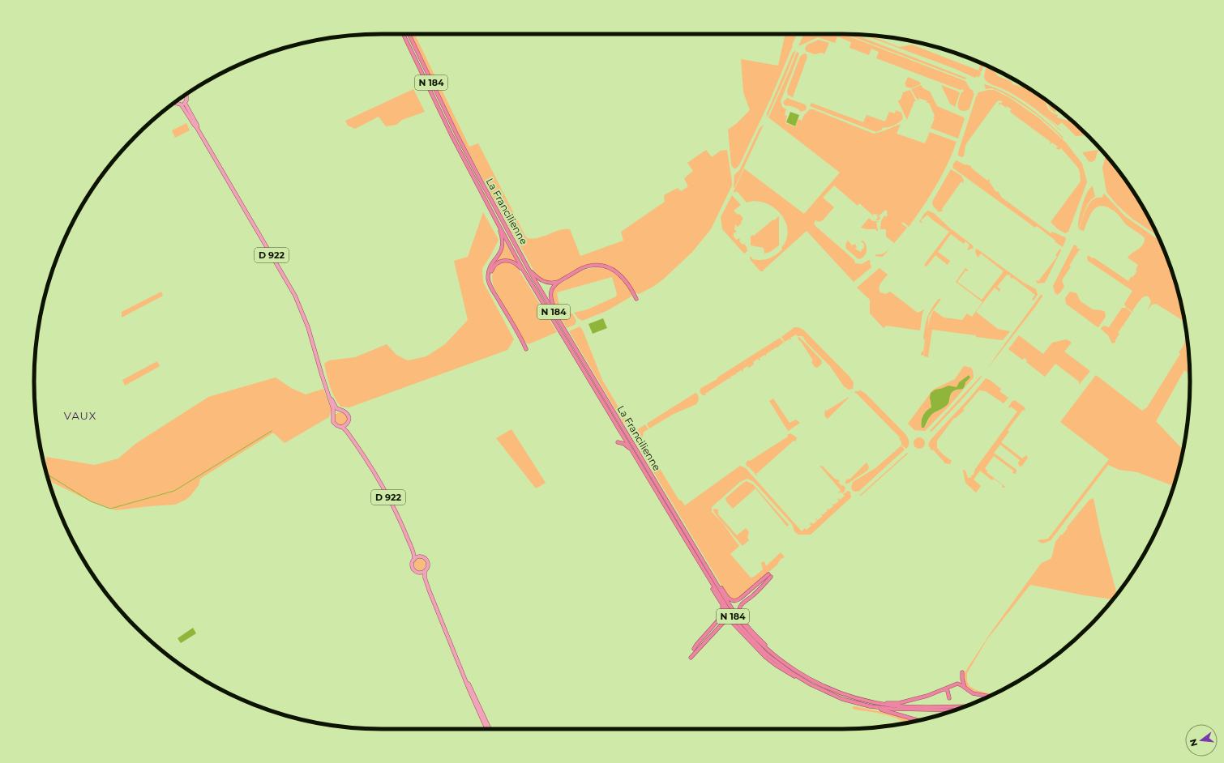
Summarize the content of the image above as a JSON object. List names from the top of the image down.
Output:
{
  "streets": {
    "highway": ["N 184", "La Francilienne"],
    "main road": ["D 922"]
  },
  "districts": ["VAUX"],
  "north": "left"
}
